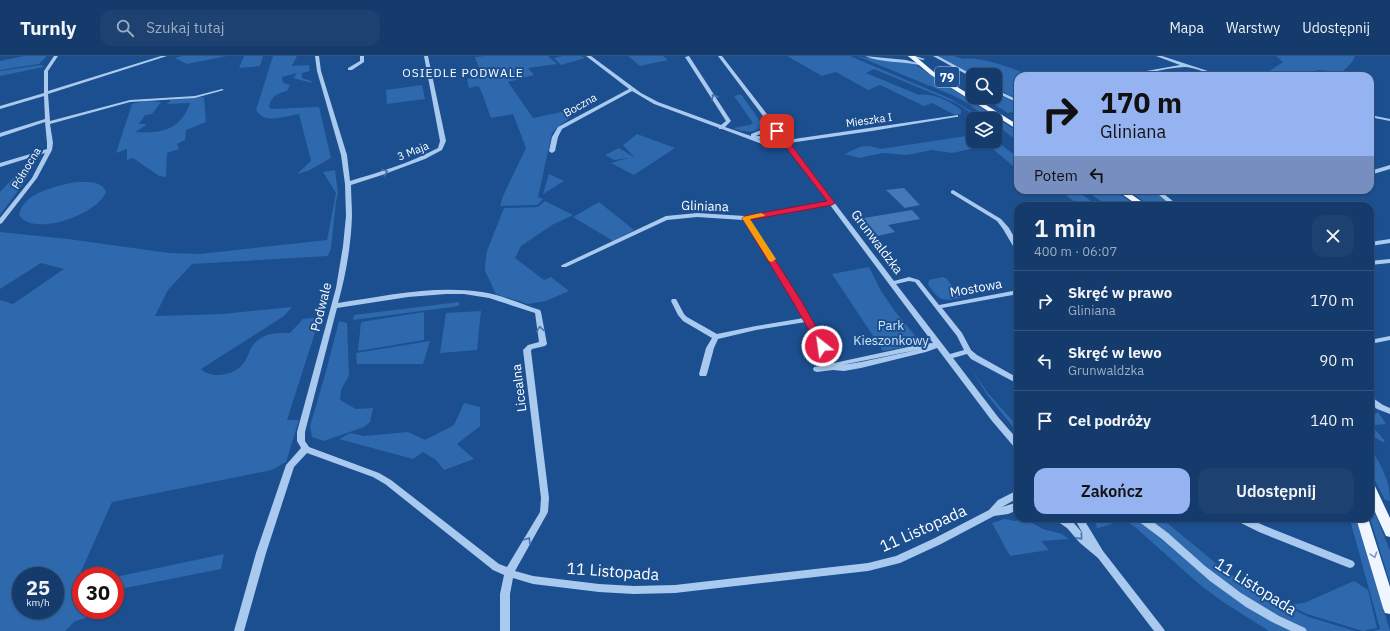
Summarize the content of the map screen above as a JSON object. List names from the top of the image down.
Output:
{
  "streets": {
    "main road": ["79"],
    "street": [
      "Boczna",
      "Mieszka I",
      "3 Maja",
      "Północna",
      "Gliniana",
      "Grunwaldzka",
      "Mostowa",
      "Podwale",
      "Licealna",
      "11 Listopada"
    ]
  },
  "crossings": [
    ["Boczna", "Mieszka I"],
    ["Mieszka I", "Grunwaldzka"],
    ["3 Maja", "Podwale"],
    ["Gliniana", "Grunwaldzka"],
    ["Podwale", "Licealna"],
    ["Podwale", "11 Listopada"],
    ["Licealna", "11 Listopada"]
  ],
  "districts": ["OSIEDLE PODWALE"],
  "parks": ["Park Kieszonkowy"],
  "page": {
    "header": "Turnly",
    "search": "Szukaj tutaj",
    "nav": ["Mapa", "Warstwy", "Udostępnij"],
    "turn": ["170 m", "Gliniana"],
    "then": "Potem",
    "heading": ["1 min", "400 m · 06:07"],
    "list": [
      {
        "name": "Skręć w prawo",
        "note": "Gliniana",
        "value": "170 m"
      },
      {
        "name": "Skręć w lewo",
        "note": "Grunwaldzka",
        "value": "90 m"
      },
      {
        "name": "Cel podróży",
        "value": "140 m"
      }
    ],
    "buttons": ["Zakończ", "Udostępnij"],
    "speed": "25 km/h",
    "limit": "30"
  }
}
